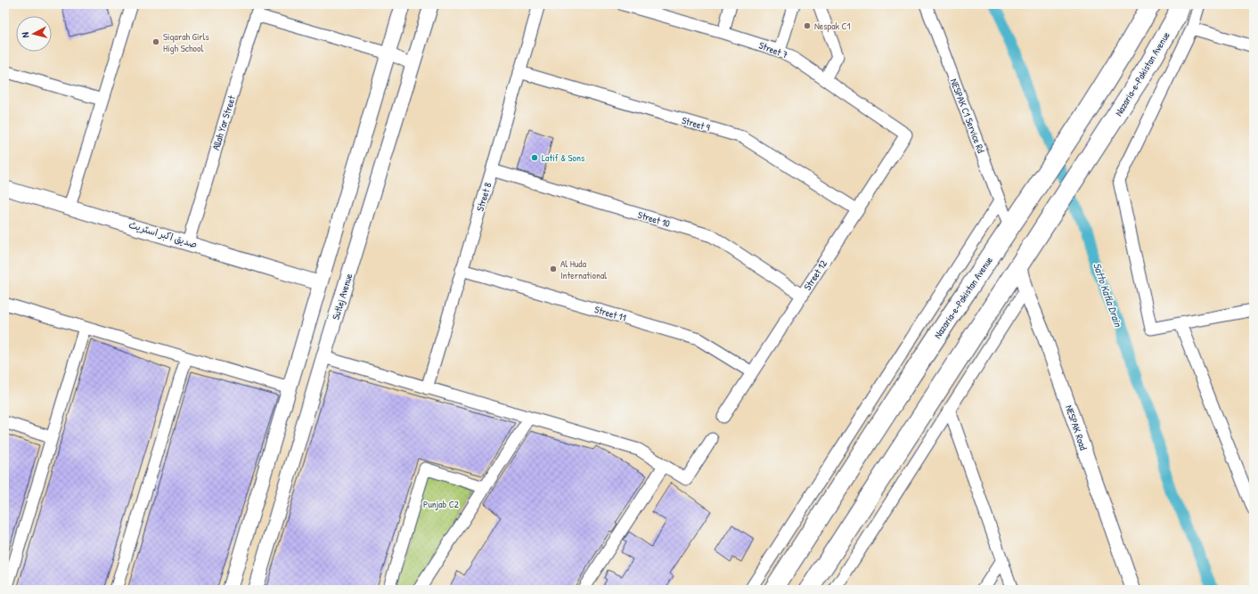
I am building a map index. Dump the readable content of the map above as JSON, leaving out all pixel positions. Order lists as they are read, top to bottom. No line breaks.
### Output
{"streets":{"main road":["Nazaria-e-Pakistan Avenue"],"street":["Street 7","NESPAK C1 Service Rd","Allah Yar Street","Street 9","Street 8","Street 10","صدیق اکبر اسٹریٹ","Street 12","Sutlej Avenue","Street 11","NESPAK Road"]},"crossings":[["Street 7","Street 12"],["Nazaria-e-Pakistan Avenue","NESPAK C1 Service Rd"],["Nazaria-e-Pakistan Avenue","NESPAK Road"],["Allah Yar Street","صدیق اکبر اسٹریٹ"],["Street 9","Street 8"],["Street 9","Street 12"],["Street 8","Street 10"],["Street 8","Street 11"],["Street 10","Street 12"],["Street 12","Street 11"]],"water":["Satto Katla Drain"],"parks":["Punjab C2"],"places":["Nespak C1","Siqarah Girls High School","Latif & Sons","Al Huda International"],"north":"left"}
